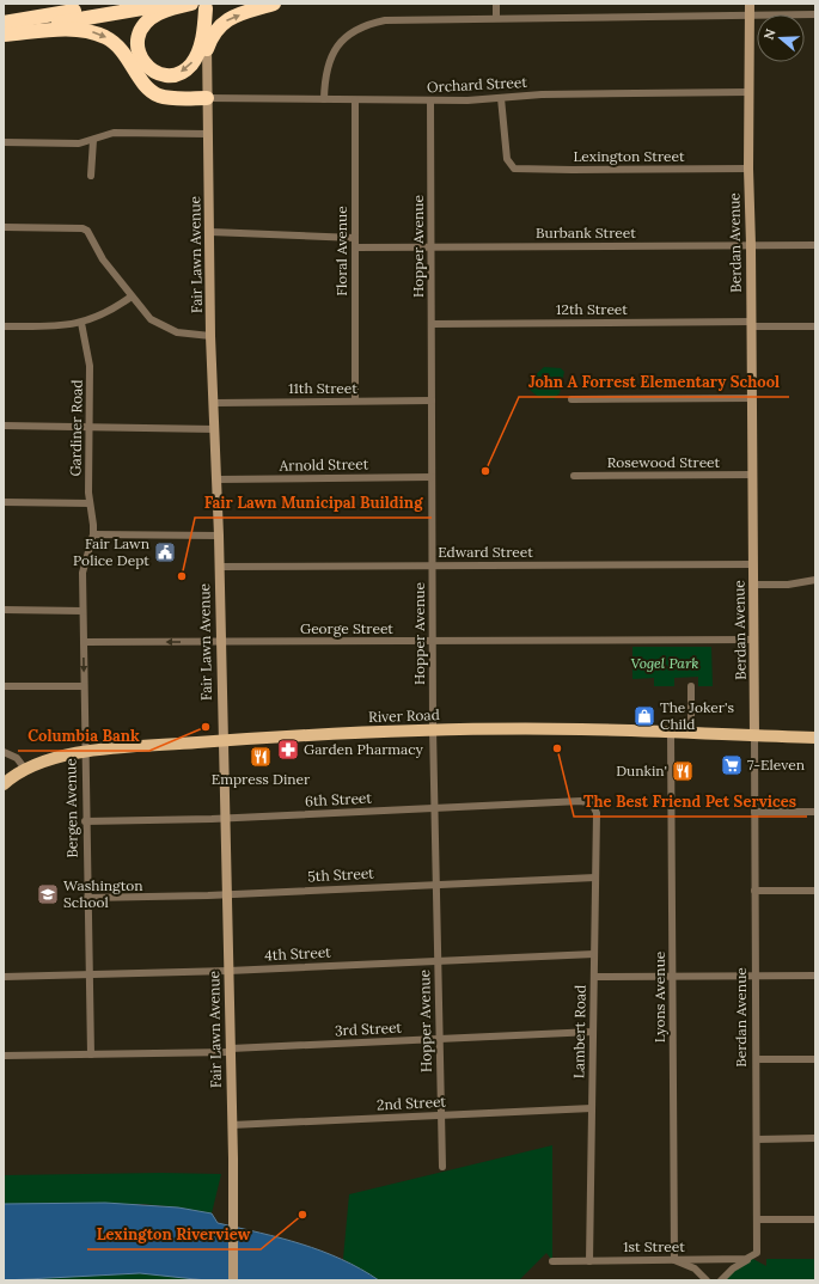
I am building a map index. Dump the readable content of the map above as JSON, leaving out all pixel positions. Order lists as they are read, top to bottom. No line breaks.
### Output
{"streets":{"main road":["Berdan Avenue","Fair Lawn Avenue","River Road"],"street":["Orchard Street","Lexington Street","Burbank Street","Hopper Avenue","Floral Avenue","12th Street","11th Street","Gardiner Road","Rosewood Street","Arnold Street","Edward Street","George Street","6th Street","Bergen Avenue","5th Street","4th Street","Lyons Avenue","3rd Street","Lambert Road","2nd Street","1st Street"]},"crossings":[["Orchard Street","Lexington Street"],["Orchard Street","Berdan Avenue"],["Orchard Street","Hopper Avenue"],["Orchard Street","Floral Avenue"],["Orchard Street","Fair Lawn Avenue"],["Lexington Street","Berdan Avenue"],["Burbank Street","Berdan Avenue"],["Burbank Street","Hopper Avenue"],["Burbank Street","Floral Avenue"],["Berdan Avenue","12th Street"],["Berdan Avenue","Rosewood Street"],["Berdan Avenue","Edward Street"],["Berdan Avenue","George Street"],["Berdan Avenue","River Road"],["Berdan Avenue","1st Street"],["Hopper Avenue","12th Street"],["Hopper Avenue","11th Street"],["Hopper Avenue","Arnold Street"],["Hopper Avenue","Edward Street"],["Hopper Avenue","George Street"],["Hopper Avenue","River Road"],["Hopper Avenue","6th Street"],["Hopper Avenue","5th Street"],["Hopper Avenue","4th Street"],["Hopper Avenue","3rd Street"],["Hopper Avenue","2nd Street"],["Floral Avenue","11th Street"],["Fair Lawn Avenue","11th Street"],["Fair Lawn Avenue","Arnold Street"],["Fair Lawn Avenue","Edward Street"],["Fair Lawn Avenue","George Street"],["Fair Lawn Avenue","River Road"],["Fair Lawn Avenue","6th Street"],["Fair Lawn Avenue","5th Street"],["Fair Lawn Avenue","4th Street"],["Fair Lawn Avenue","3rd Street"],["Fair Lawn Avenue","2nd Street"],["Gardiner Road","Bergen Avenue"],["George Street","Bergen Avenue"],["River Road","Bergen Avenue"],["River Road","Lyons Avenue"],["6th Street","Bergen Avenue"],["6th Street","Lambert Road"],["Bergen Avenue","5th Street"],["Bergen Avenue","4th Street"],["Bergen Avenue","3rd Street"],["5th Street","Lambert Road"],["4th Street","Lambert Road"],["Lyons Avenue","1st Street"],["3rd Street","Lambert Road"],["Lambert Road","2nd Street"],["Lambert Road","1st Street"]],"parks":["Vogel Park"],"places":{"other":["John A Forrest Elementary School","Fair Lawn Municipal Building","Columbia Bank","The Best Friend Pet Services","Lexington Riverview"],"public building":["Fair Lawn Police Dept"],"shop":["The Joker's Child"],"pharmacy":["Garden Pharmacy"],"restaurant":["Empress Diner","Dunkin'"],"supermarket":["7-Eleven"],"school or university":["Washington School"]},"north":"left"}
